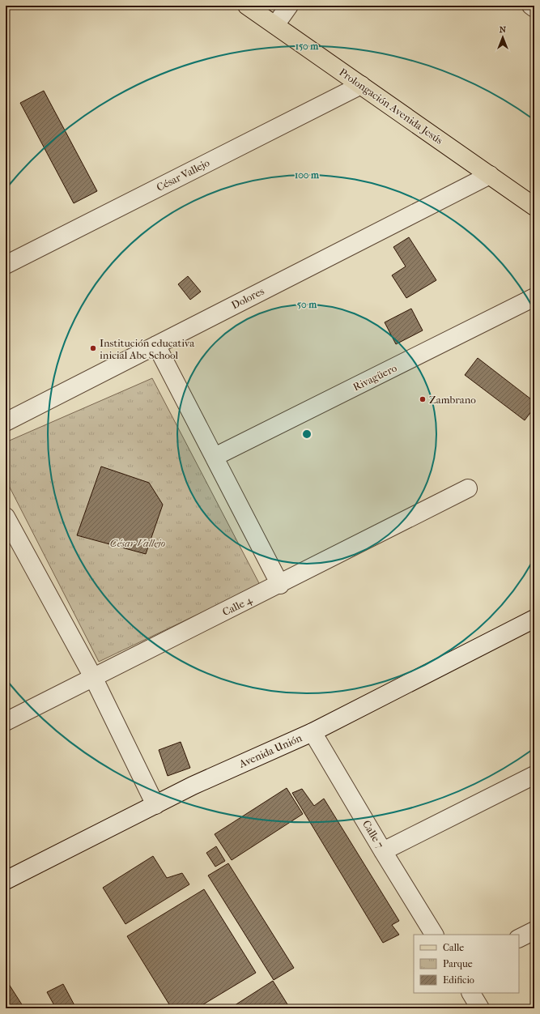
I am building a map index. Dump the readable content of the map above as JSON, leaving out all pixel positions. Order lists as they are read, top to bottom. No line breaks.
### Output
{"streets":{"main road":["Prolongación Avenida Jesús"],"street":["César Vallejo","Dolores","Rivagüero","Calle 4","Avenida Unión","Calle 7"]},"crossings":[["Prolongación Avenida Jesús","César Vallejo"],["Prolongación Avenida Jesús","Dolores"],["Avenida Unión","Calle 7"]],"parks":["César Vallejo"],"places":["Institución educativa inicial Abc School","Zambrano"],"legend":["Calle","Parque","Edificio"],"north":"top","rings":["150 m","100 m","50 m"]}
